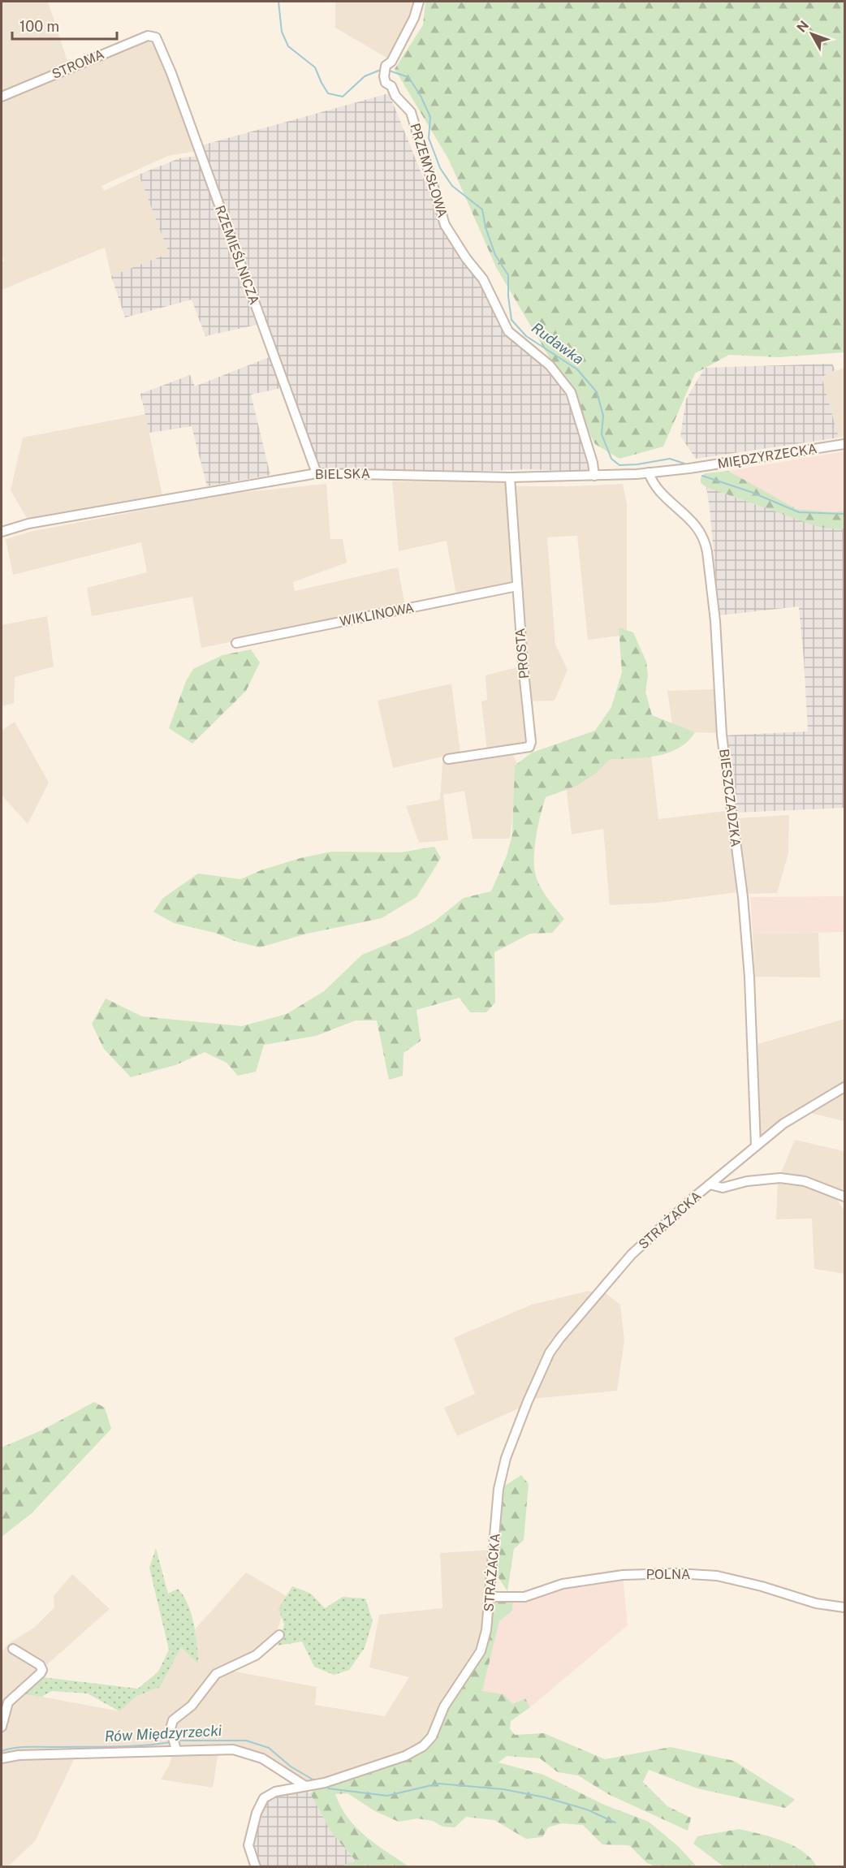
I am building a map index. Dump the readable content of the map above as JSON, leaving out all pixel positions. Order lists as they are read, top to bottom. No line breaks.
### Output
{"streets":{"street":["STROMA","PRZEMYSŁOWA","RZEMIEŚLNICZA","MIĘDZYRZECKA","BIELSKA","WIKLINOWA","PROSTA","BIESZCZADZKA","STRAŻACKA","POLNA"]},"crossings":[["STROMA","RZEMIEŚLNICZA"],["PRZEMYSŁOWA","BIELSKA"],["RZEMIEŚLNICZA","BIELSKA"],["MIĘDZYRZECKA","BIELSKA"],["BIELSKA","PROSTA"],["BIELSKA","BIESZCZADZKA"],["WIKLINOWA","PROSTA"],["BIESZCZADZKA","STRAŻACKA"],["STRAŻACKA","POLNA"]],"water":["Rudawka","Rów Międzyrzecki"],"scale_bar":"100 m","north":"top left"}
